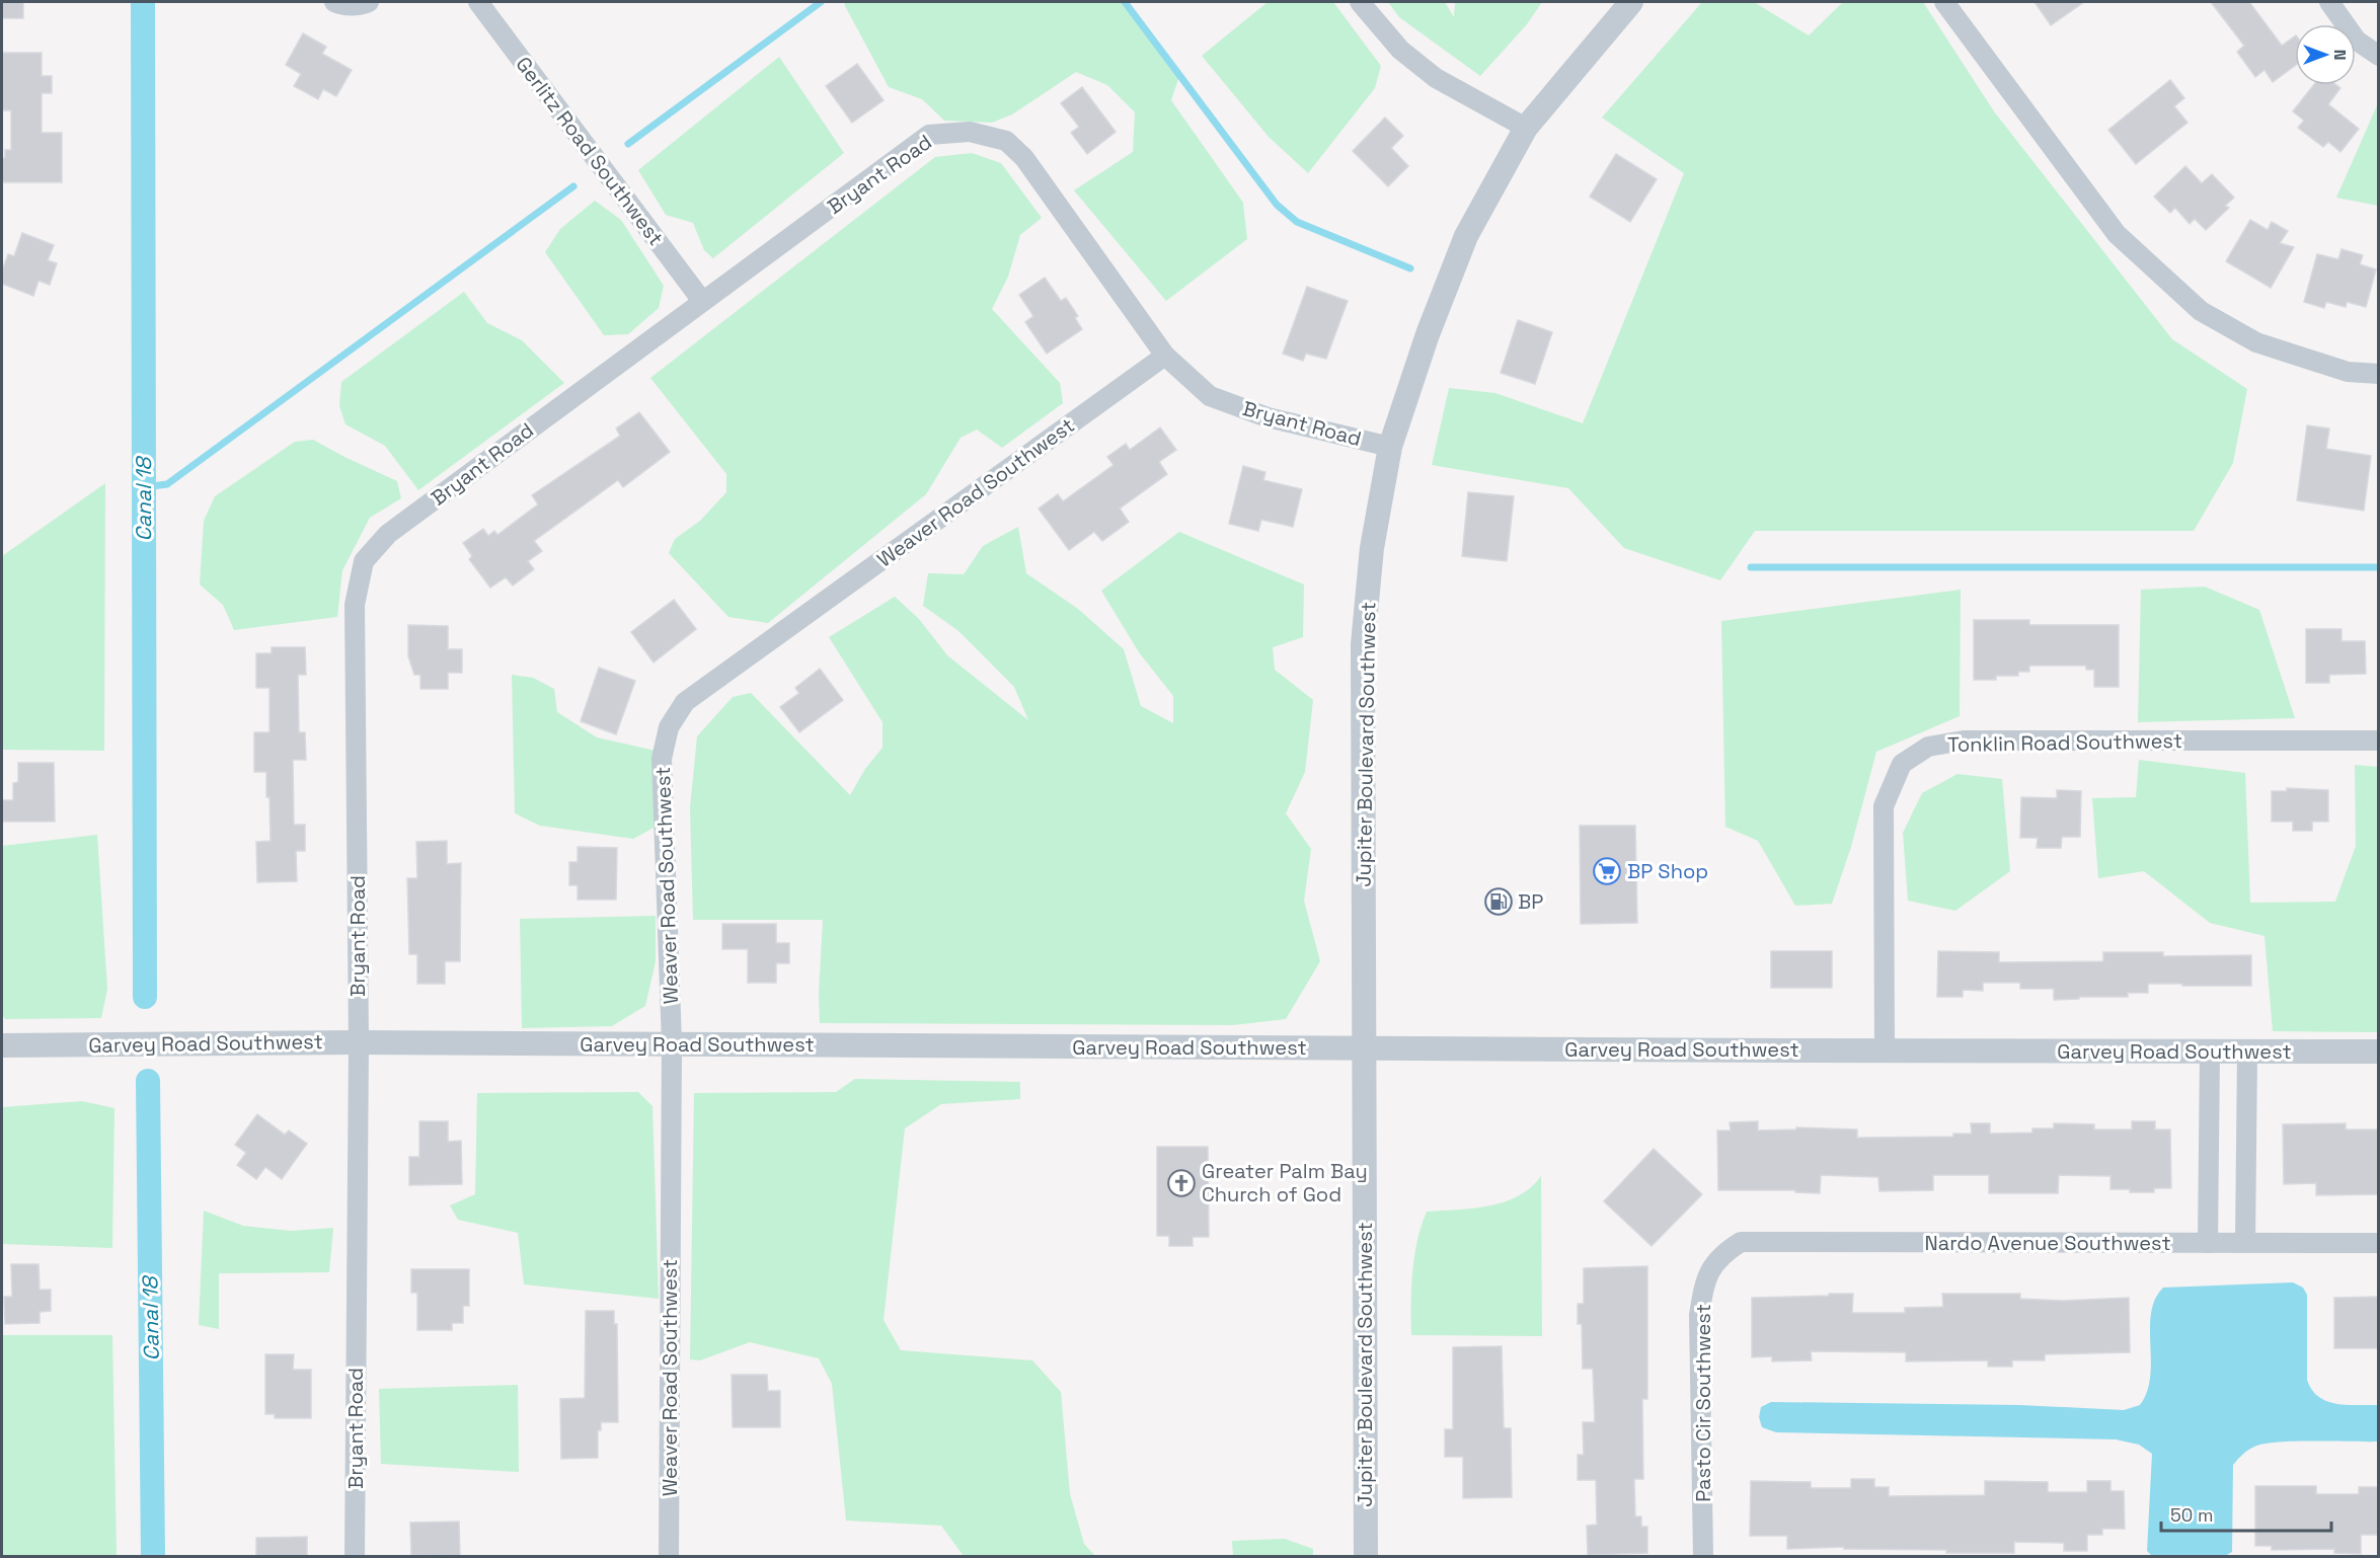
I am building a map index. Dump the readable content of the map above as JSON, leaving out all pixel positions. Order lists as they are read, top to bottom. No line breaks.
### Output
{"streets":{"street":["Gerlitz Road Southwest","Bryant Road","Weaver Road Southwest","Tonklin Road Southwest","Jupiter Boulevard Southwest","Garvey Road Southwest","Nardo Avenue Southwest","Pasto Cir Southwest"]},"crossings":[["Gerlitz Road Southwest","Bryant Road"],["Bryant Road","Weaver Road Southwest"],["Bryant Road","Jupiter Boulevard Southwest"],["Bryant Road","Garvey Road Southwest"],["Weaver Road Southwest","Garvey Road Southwest"],["Tonklin Road Southwest","Garvey Road Southwest"],["Jupiter Boulevard Southwest","Garvey Road Southwest"],["Nardo Avenue Southwest","Pasto Cir Southwest"]],"water":["Canal 18"],"places":{"supermarket":["BP Shop"],"fuel station":["BP"],"church":["Greater Palm Bay Church of God"]},"scale_bar":"50 m","north":"right"}
